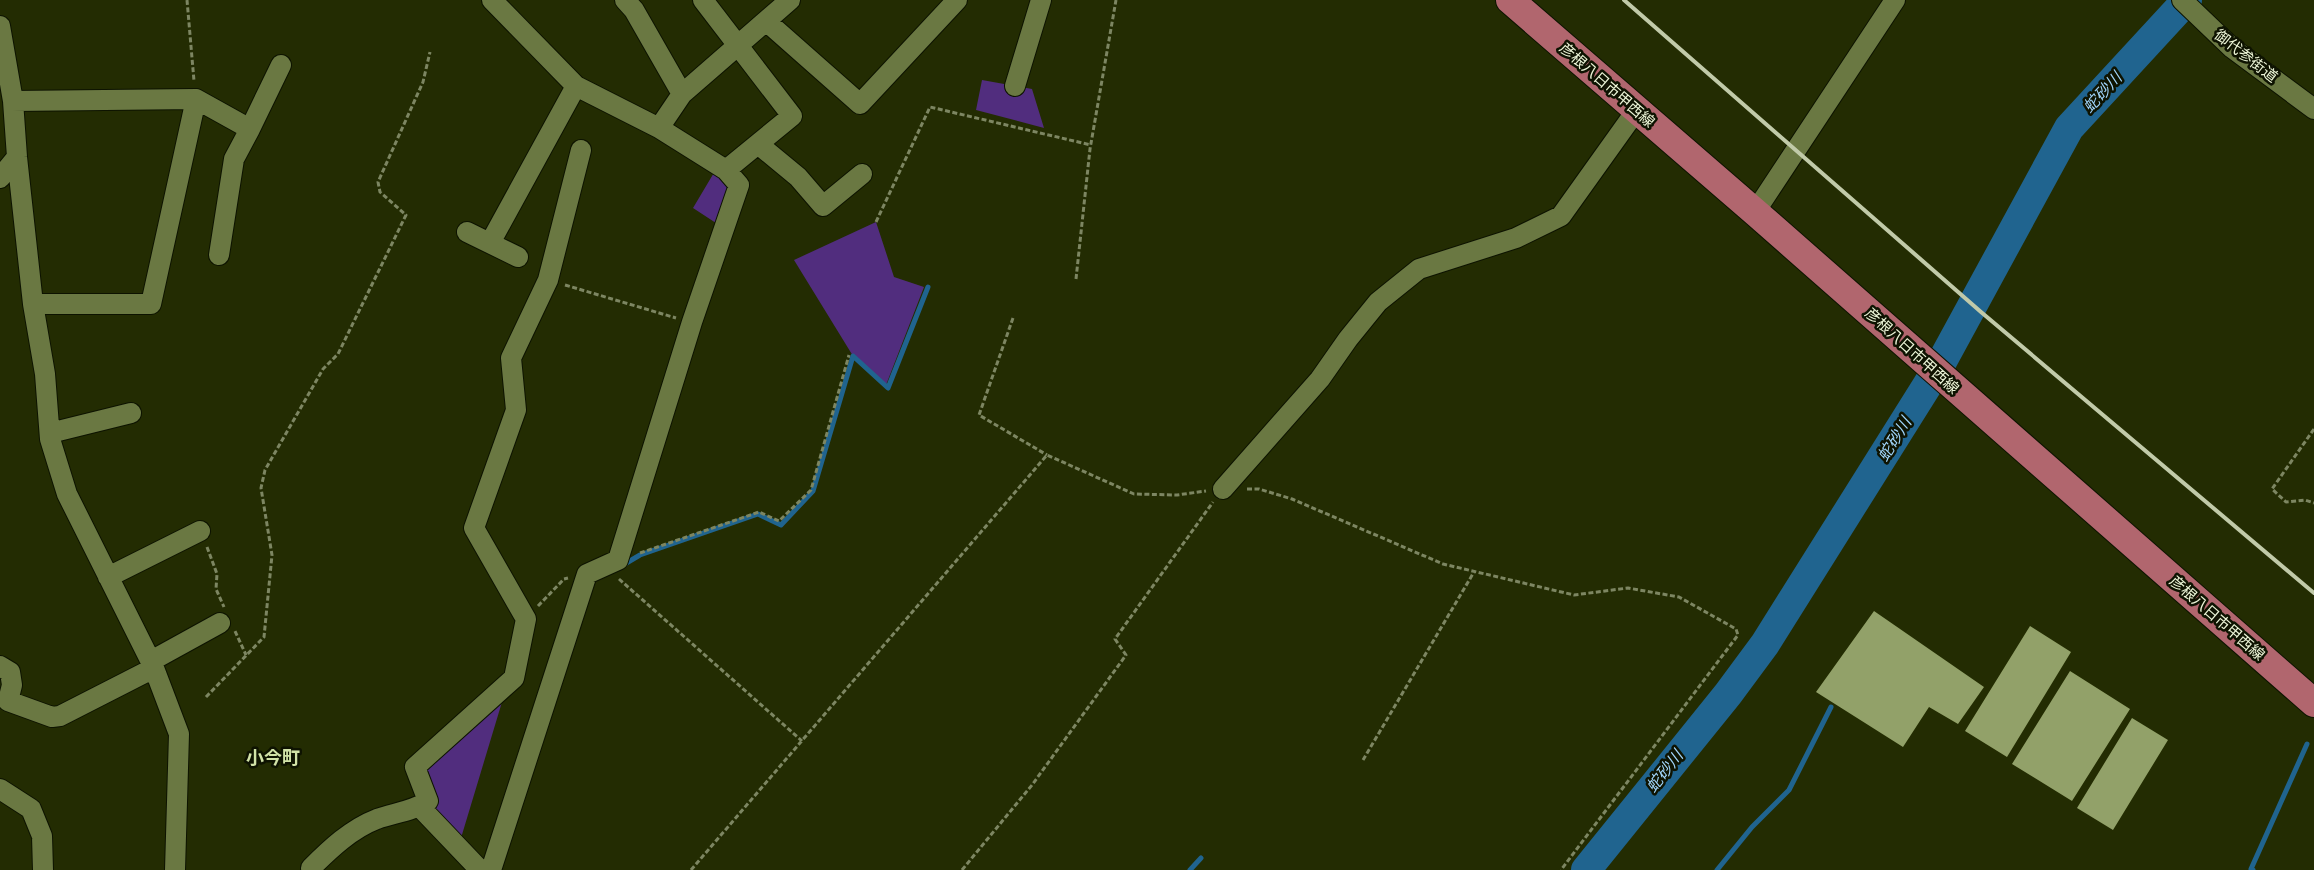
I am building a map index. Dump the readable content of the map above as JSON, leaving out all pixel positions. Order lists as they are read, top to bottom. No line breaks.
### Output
{"streets":{"main road":["彦根八日市甲西線"],"street":["御代参街道"]},"districts":["小今町"],"water":["蛇砂川"]}
